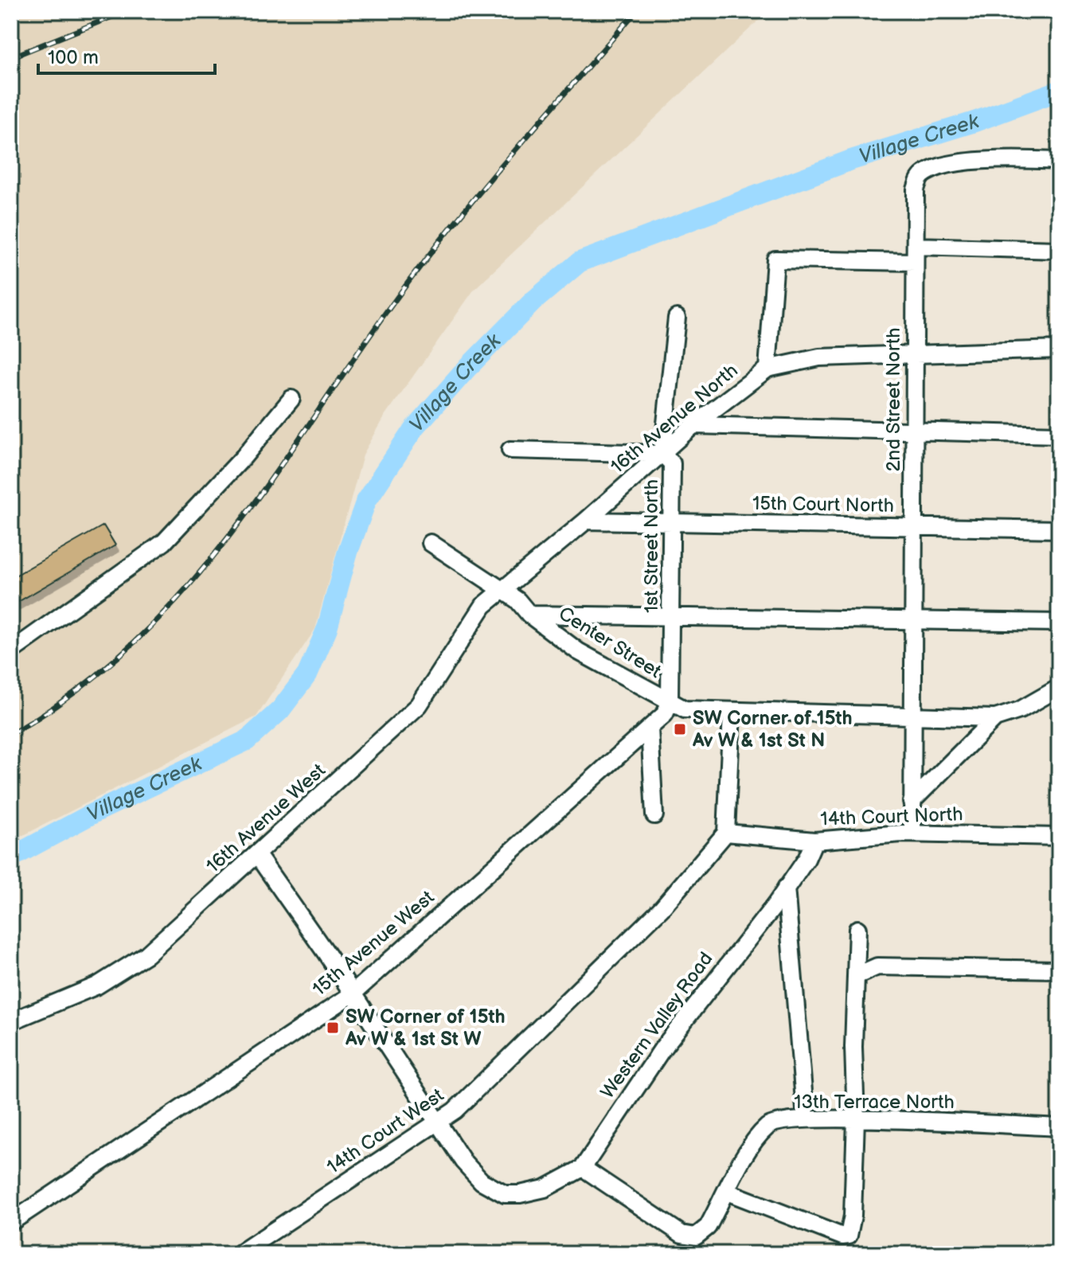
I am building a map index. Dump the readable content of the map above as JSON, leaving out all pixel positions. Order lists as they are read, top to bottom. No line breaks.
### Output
{"streets":{"street":["2nd Street North","16th Avenue North","15th Court North","1st Street North","Center Street","14th Court North","16th Avenue West","15th Avenue West","Western Valley Road","13th Terrace North","14th Court West"]},"crossings":[["2nd Street North","16th Avenue North"],["2nd Street North","15th Court North"],["2nd Street North","Center Street"],["2nd Street North","14th Court North"],["16th Avenue North","15th Court North"],["16th Avenue North","1st Street North"],["16th Avenue North","Center Street"],["16th Avenue North","16th Avenue West"],["15th Court North","1st Street North"],["1st Street North","Center Street"],["1st Street North","15th Avenue West"],["Center Street","16th Avenue West"],["Center Street","15th Avenue West"],["14th Court North","Western Valley Road"],["14th Court North","14th Court West"],["Western Valley Road","14th Court West"]],"water":["Village Creek"],"places":{"transit":["SW Corner of 15th Av W & 1st St N","SW Corner of 15th Av W & 1st St W"]},"scale_bar":"100 m"}
